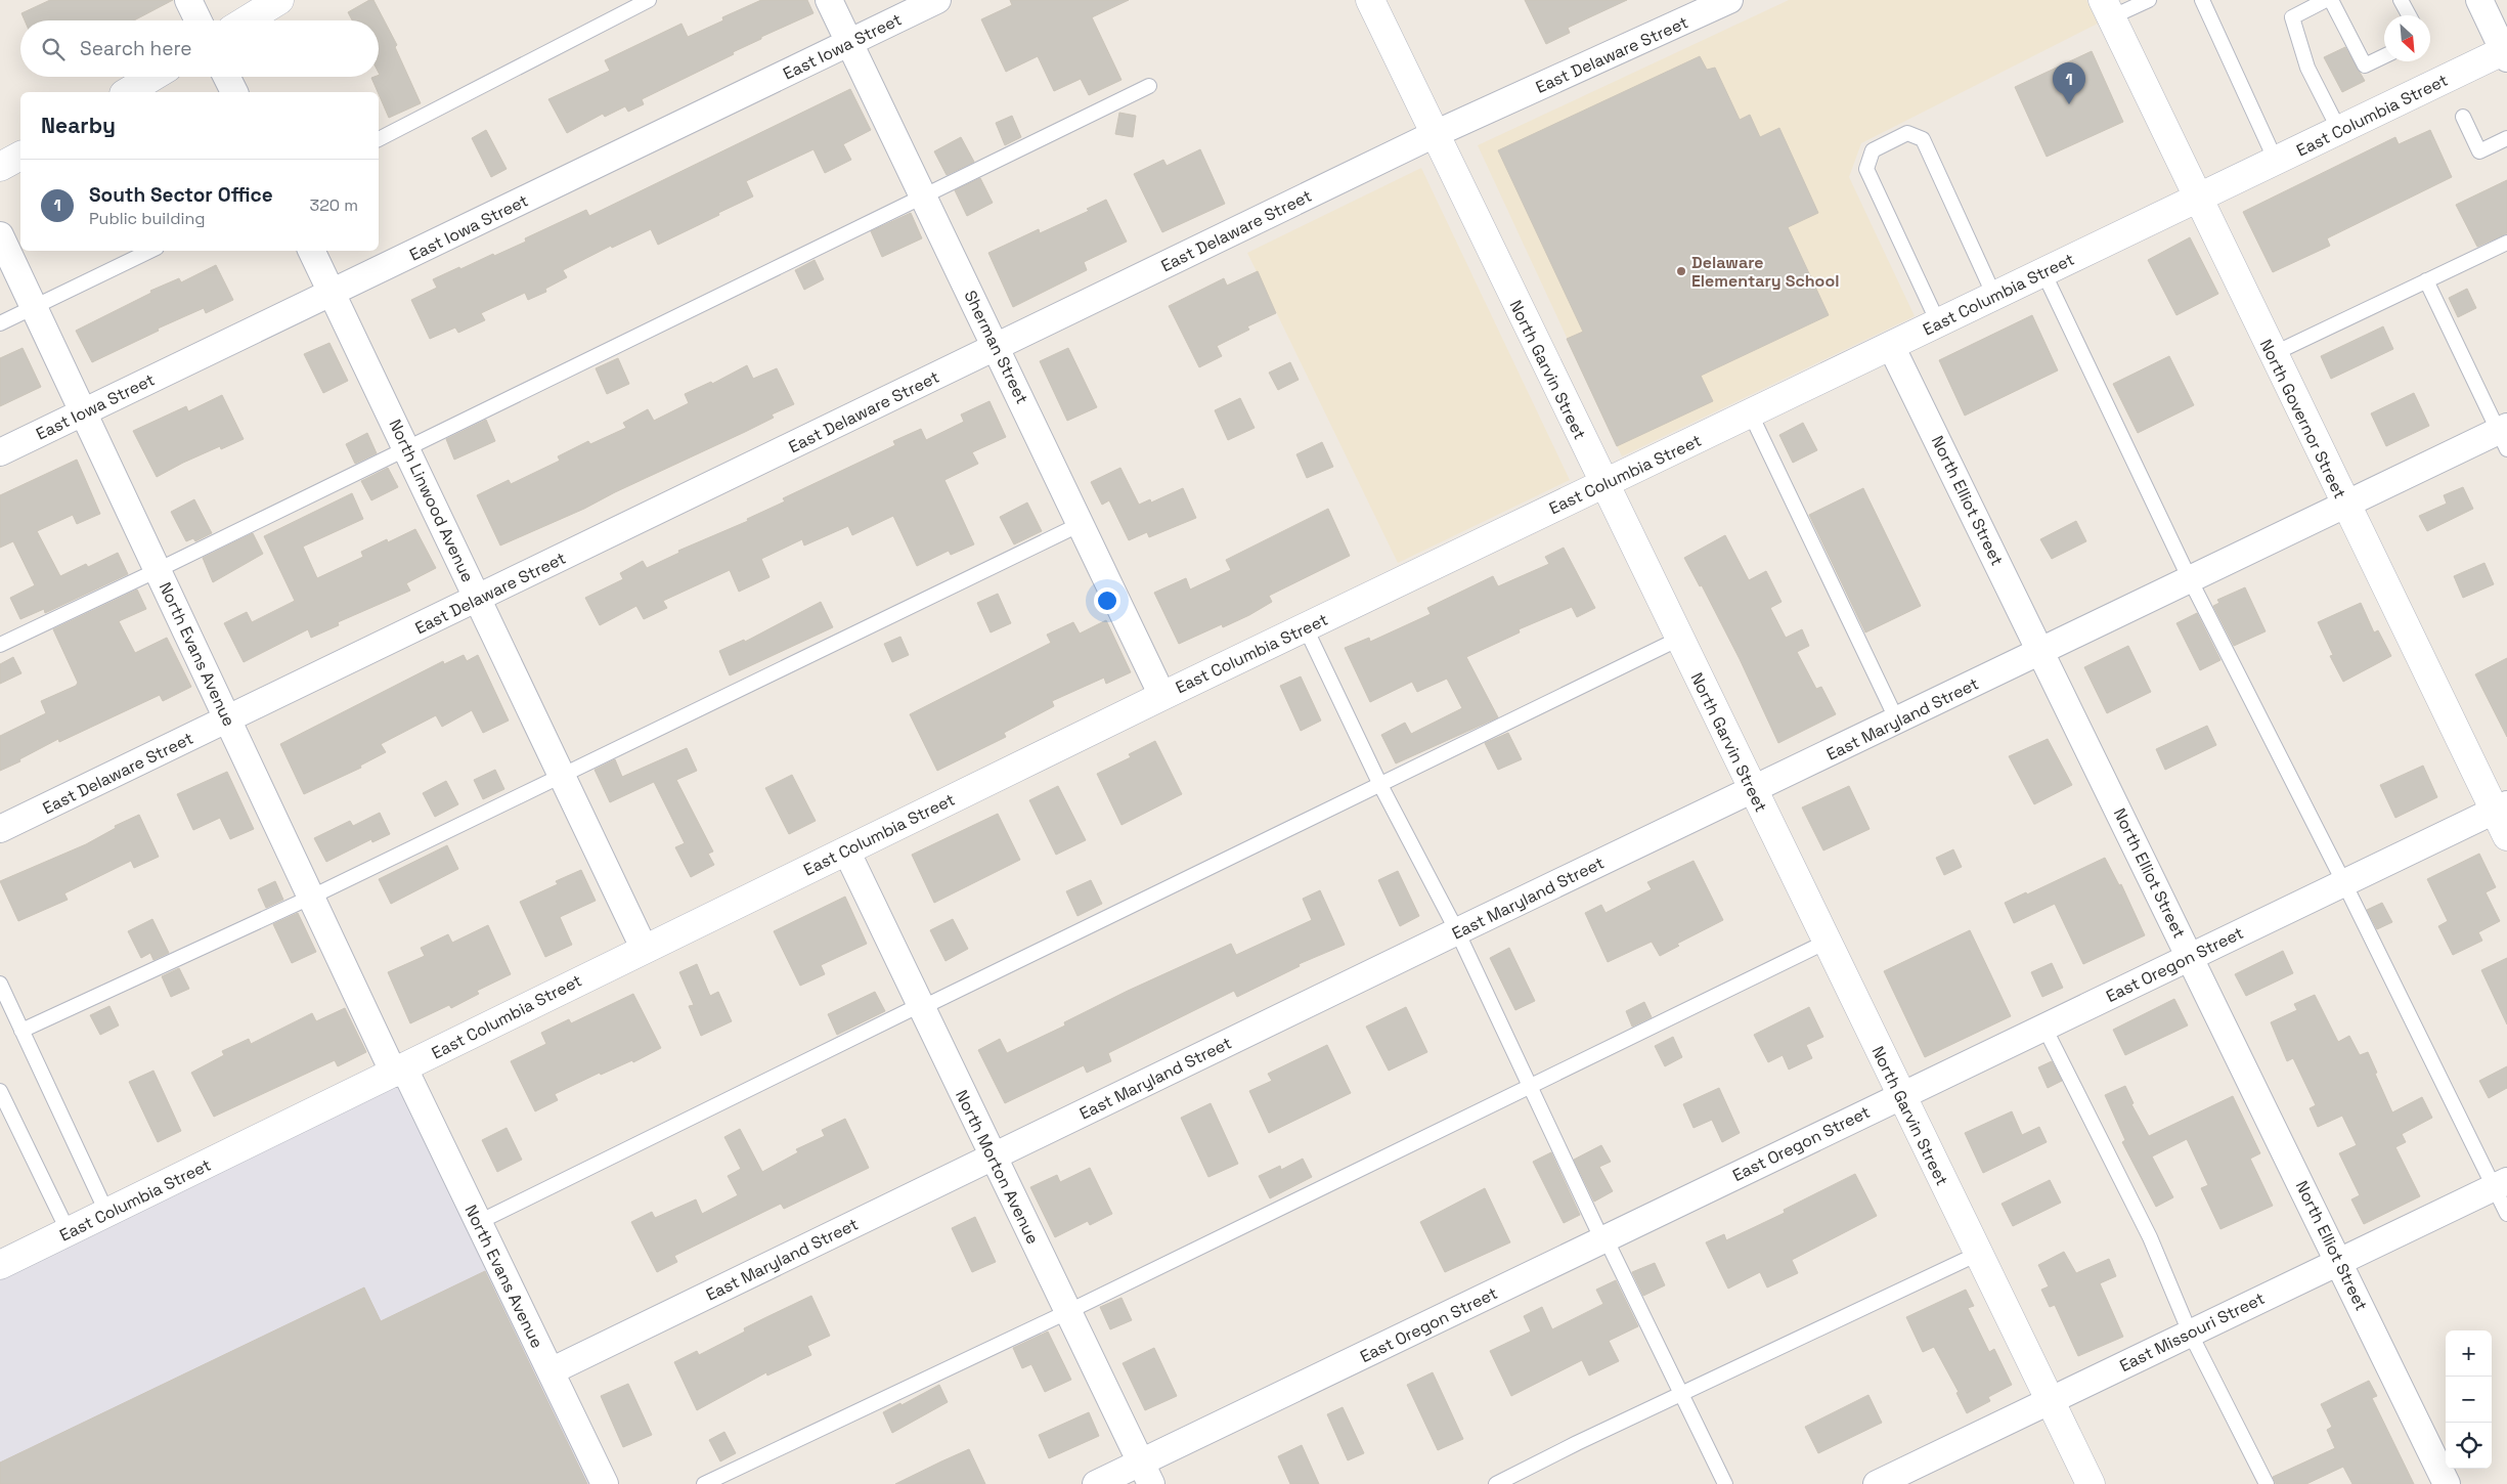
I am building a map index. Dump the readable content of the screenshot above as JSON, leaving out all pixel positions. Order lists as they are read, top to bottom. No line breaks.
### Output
{"streets":{"main road":["East Columbia Street","North Garvin Street","North Governor Street"],"street":["East Iowa Street","East Delaware Street","Sherman Street","North Linwood Avenue","North Elliot Street","North Evans Avenue","East Maryland Street","East Oregon Street","North Morton Avenue","East Missouri Street"]},"crossings":[["East Iowa Street","Sherman Street"],["East Iowa Street","North Linwood Avenue"],["East Iowa Street","North Evans Avenue"],["East Delaware Street","Sherman Street"],["East Delaware Street","North Garvin Street"],["East Delaware Street","North Linwood Avenue"],["East Delaware Street","North Evans Avenue"],["East Columbia Street","Sherman Street"],["East Columbia Street","North Garvin Street"],["East Columbia Street","North Governor Street"],["East Columbia Street","North Linwood Avenue"],["East Columbia Street","North Elliot Street"],["East Columbia Street","North Evans Avenue"],["East Columbia Street","North Morton Avenue"],["North Garvin Street","East Maryland Street"],["North Garvin Street","East Oregon Street"],["North Garvin Street","East Missouri Street"],["North Governor Street","East Maryland Street"],["North Governor Street","East Oregon Street"],["North Elliot Street","East Maryland Street"],["North Elliot Street","East Oregon Street"],["North Elliot Street","East Missouri Street"],["North Evans Avenue","East Maryland Street"],["East Maryland Street","North Morton Avenue"],["East Oregon Street","North Morton Avenue"]],"places":["Delaware Elementary School"],"north":"bottom right","page":{"search":"Search here","pins":"1","heading":"Nearby","list":[{"mark":"1","name":"South Sector Office","note":"Public building","value":"320 m"}],"map_buttons":["+","−"]}}
